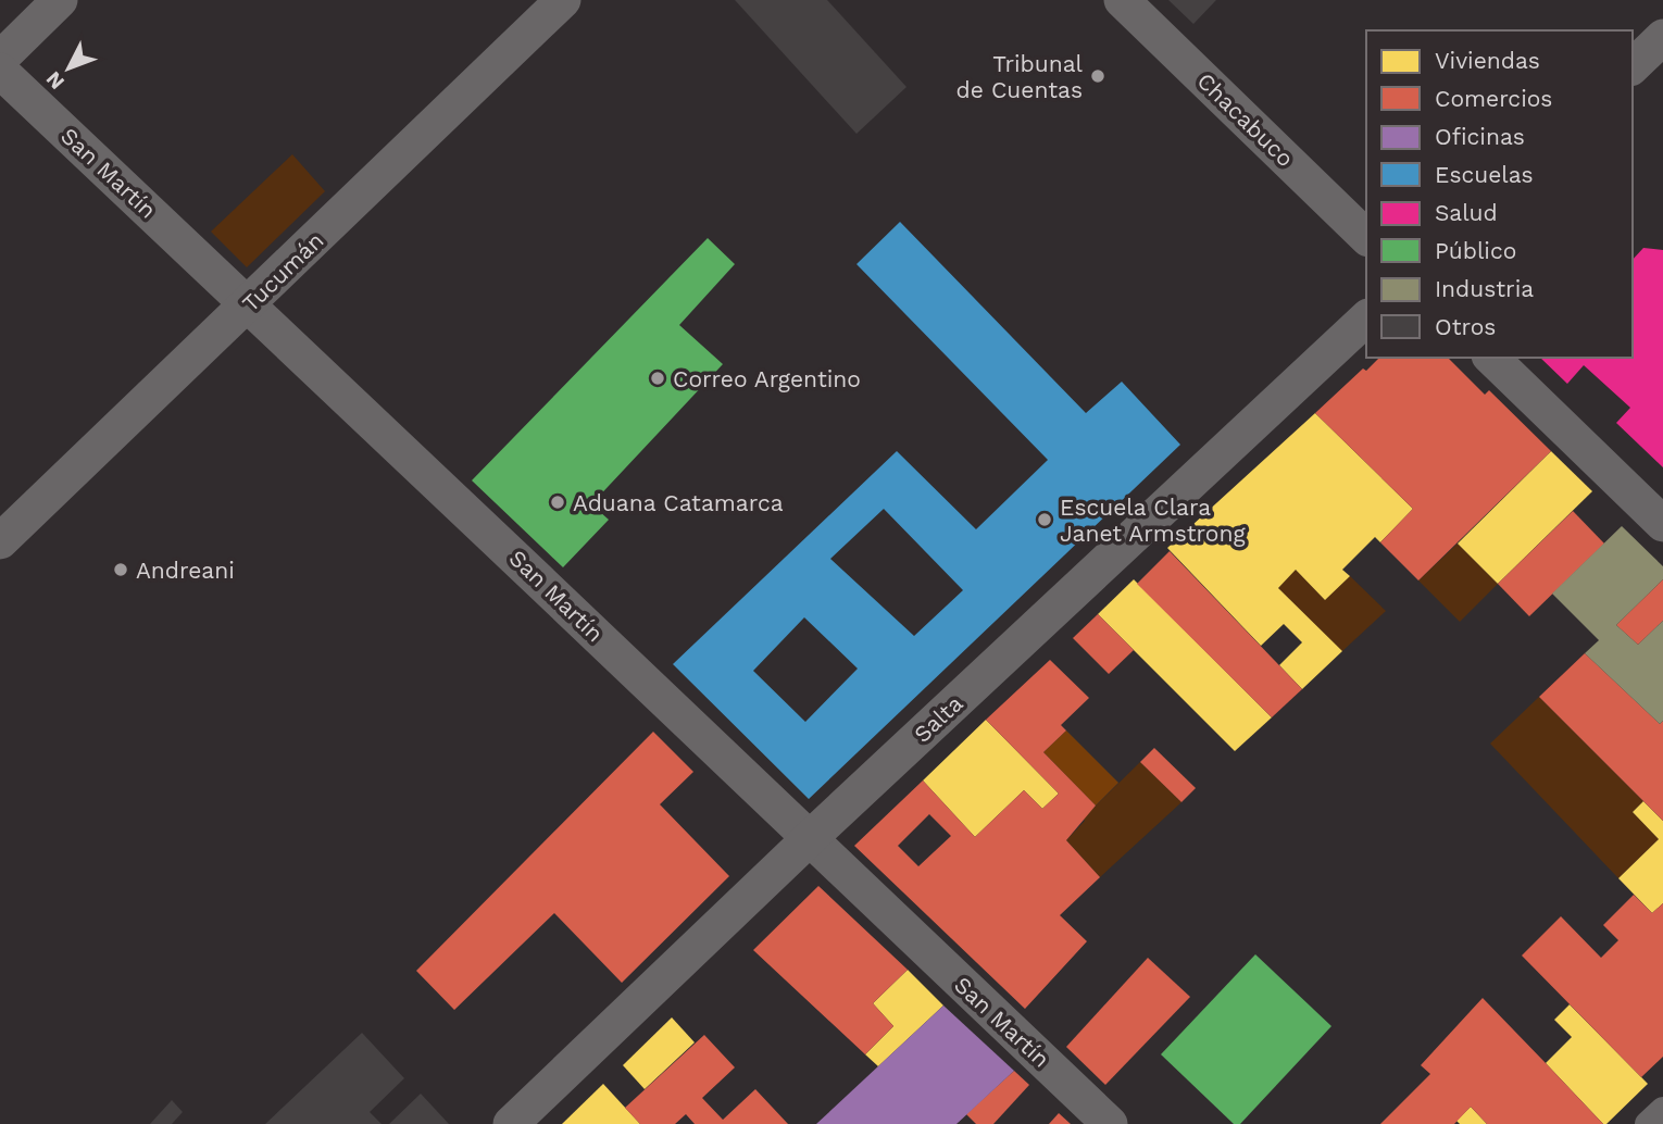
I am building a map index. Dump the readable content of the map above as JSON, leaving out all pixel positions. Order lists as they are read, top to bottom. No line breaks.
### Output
{"streets":{"street":["Chacabuco","San Martín","Tucumán","Salta"]},"crossings":[["San Martín","Tucumán"],["San Martín","Salta"]],"places":["Tribunal de Cuentas","Correo Argentino","Aduana Catamarca","Escuela Clara Janet Armstrong","Andreani"],"legend":["Viviendas","Comercios","Oficinas","Escuelas","Salud","Público","Industria","Otros"],"north":"bottom left"}
